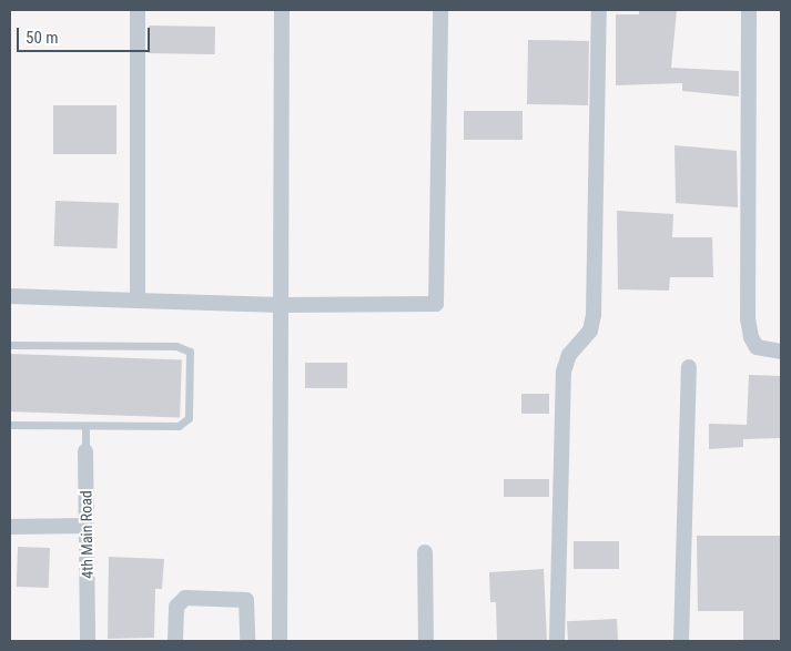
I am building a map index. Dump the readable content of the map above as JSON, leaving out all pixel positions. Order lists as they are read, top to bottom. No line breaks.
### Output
{"streets":{"street":["4th Main Road"]},"scale_bar":"50 m"}
